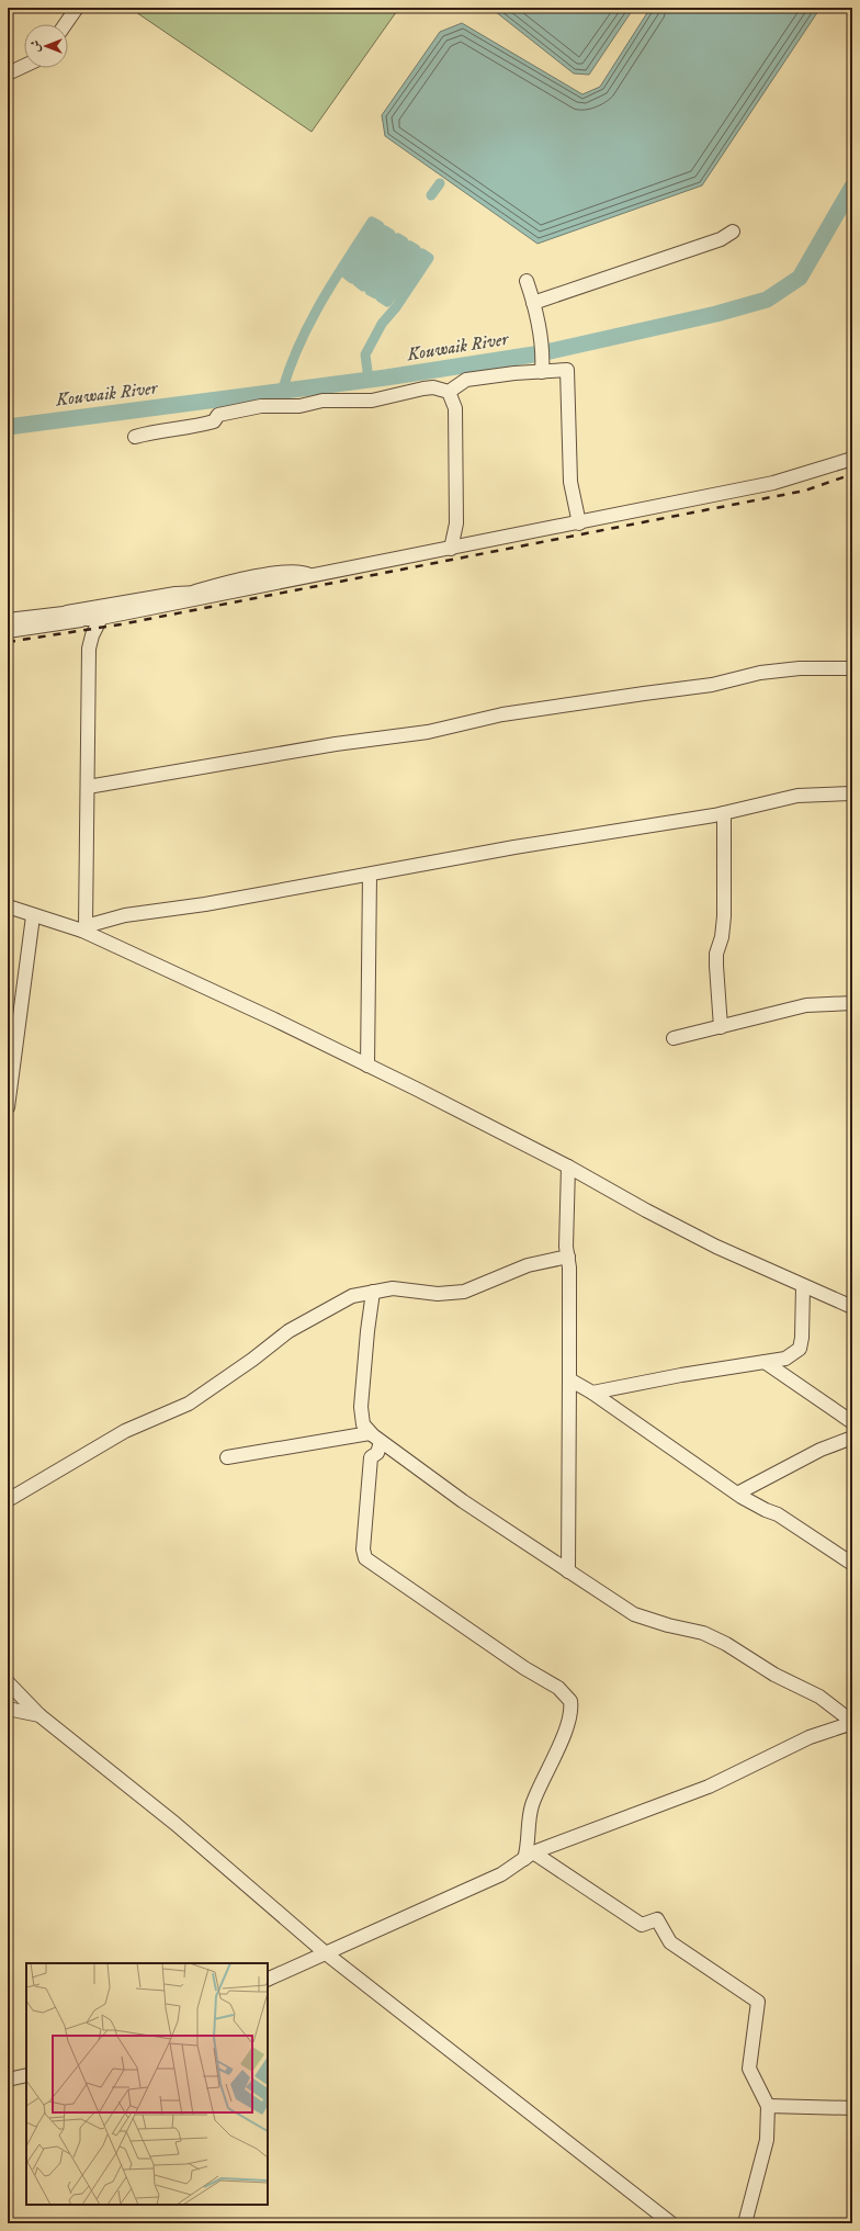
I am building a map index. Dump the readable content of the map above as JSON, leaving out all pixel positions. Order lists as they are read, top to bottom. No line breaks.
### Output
{"water":["Kouwaik River"],"north":"left"}
